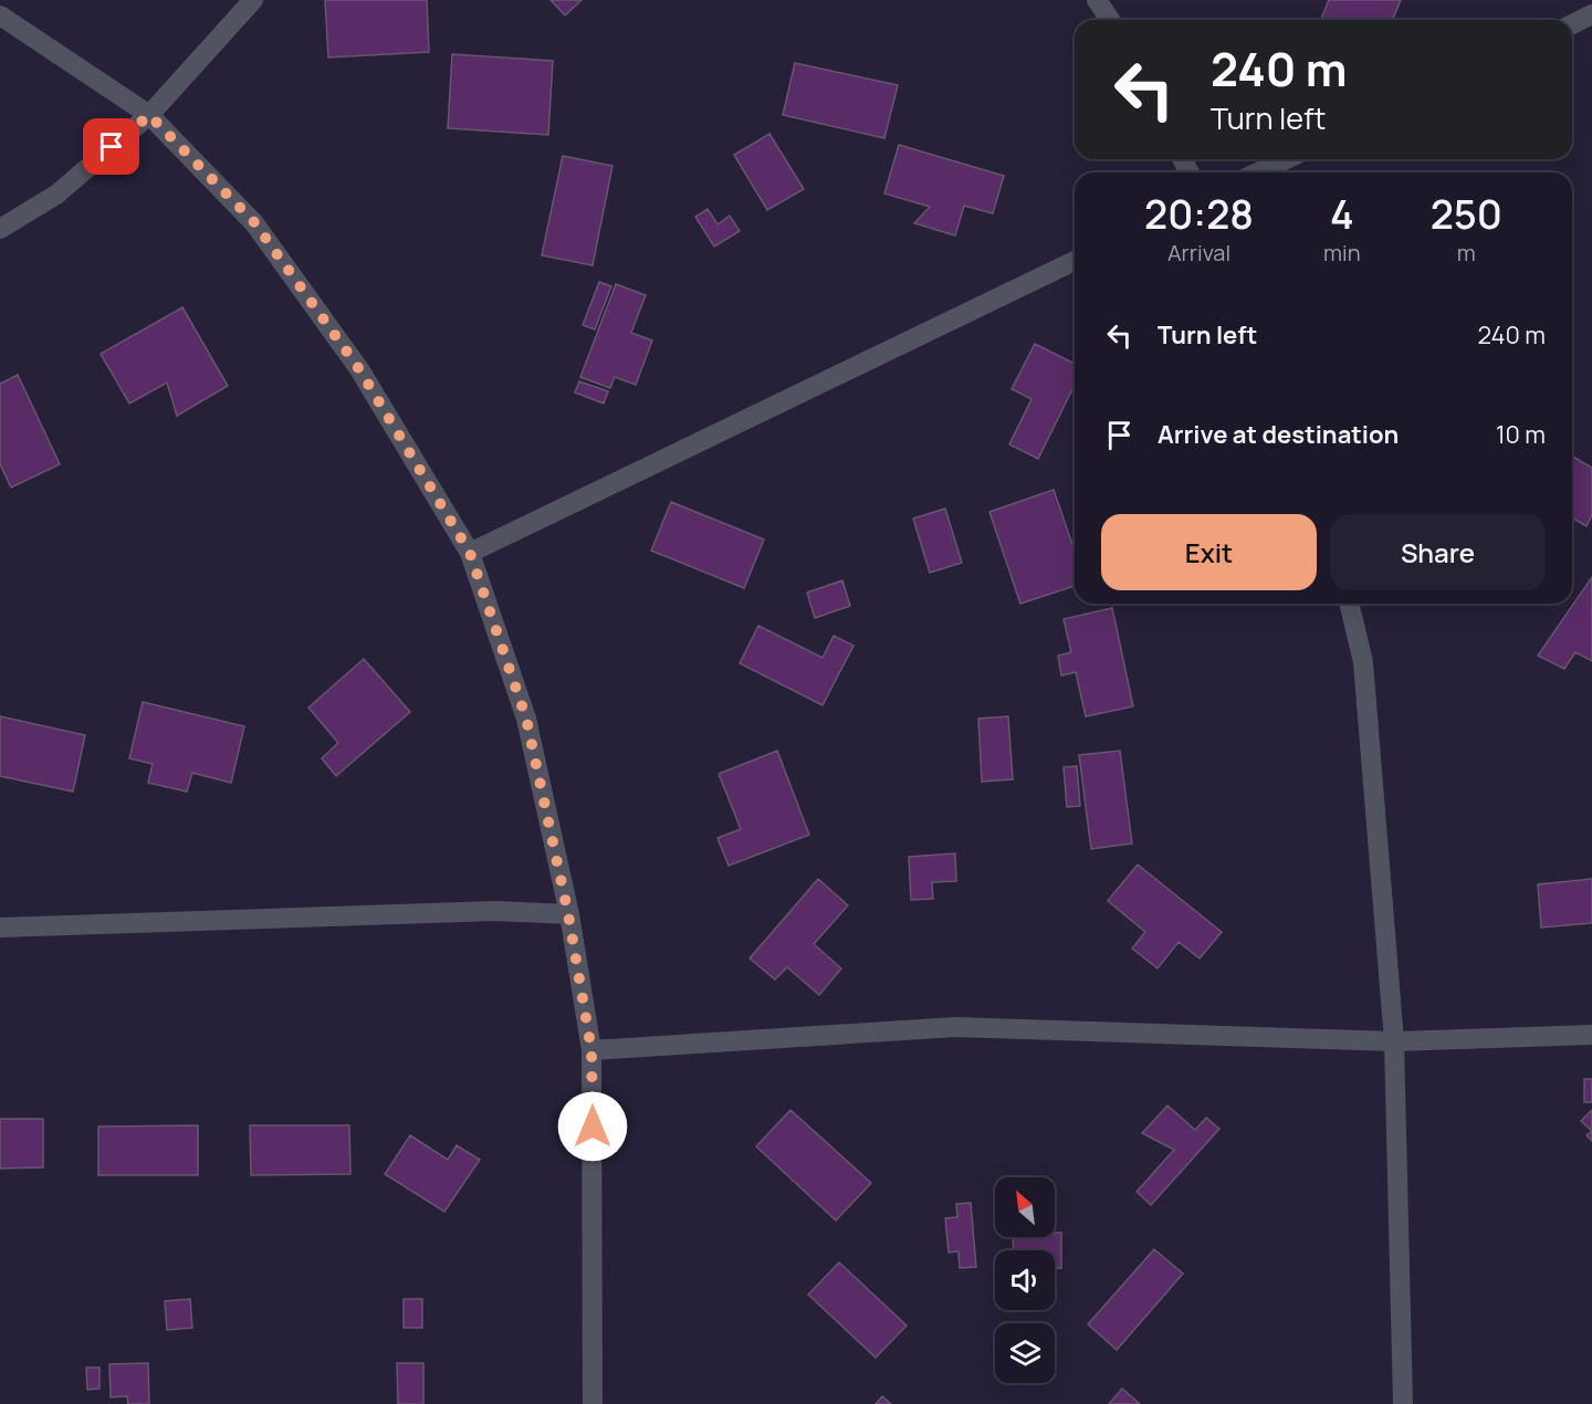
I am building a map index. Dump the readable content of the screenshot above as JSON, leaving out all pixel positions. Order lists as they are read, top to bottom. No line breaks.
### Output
{"north":"top left","page":{"turn":["240 m","Turn left"],"eta":["20:28","Arrival","4","min","250","m"],"list":[{"name":"Turn left","value":"240 m"},{"name":"Arrive at destination","value":"10 m"}],"buttons":["Exit","Share"]}}
